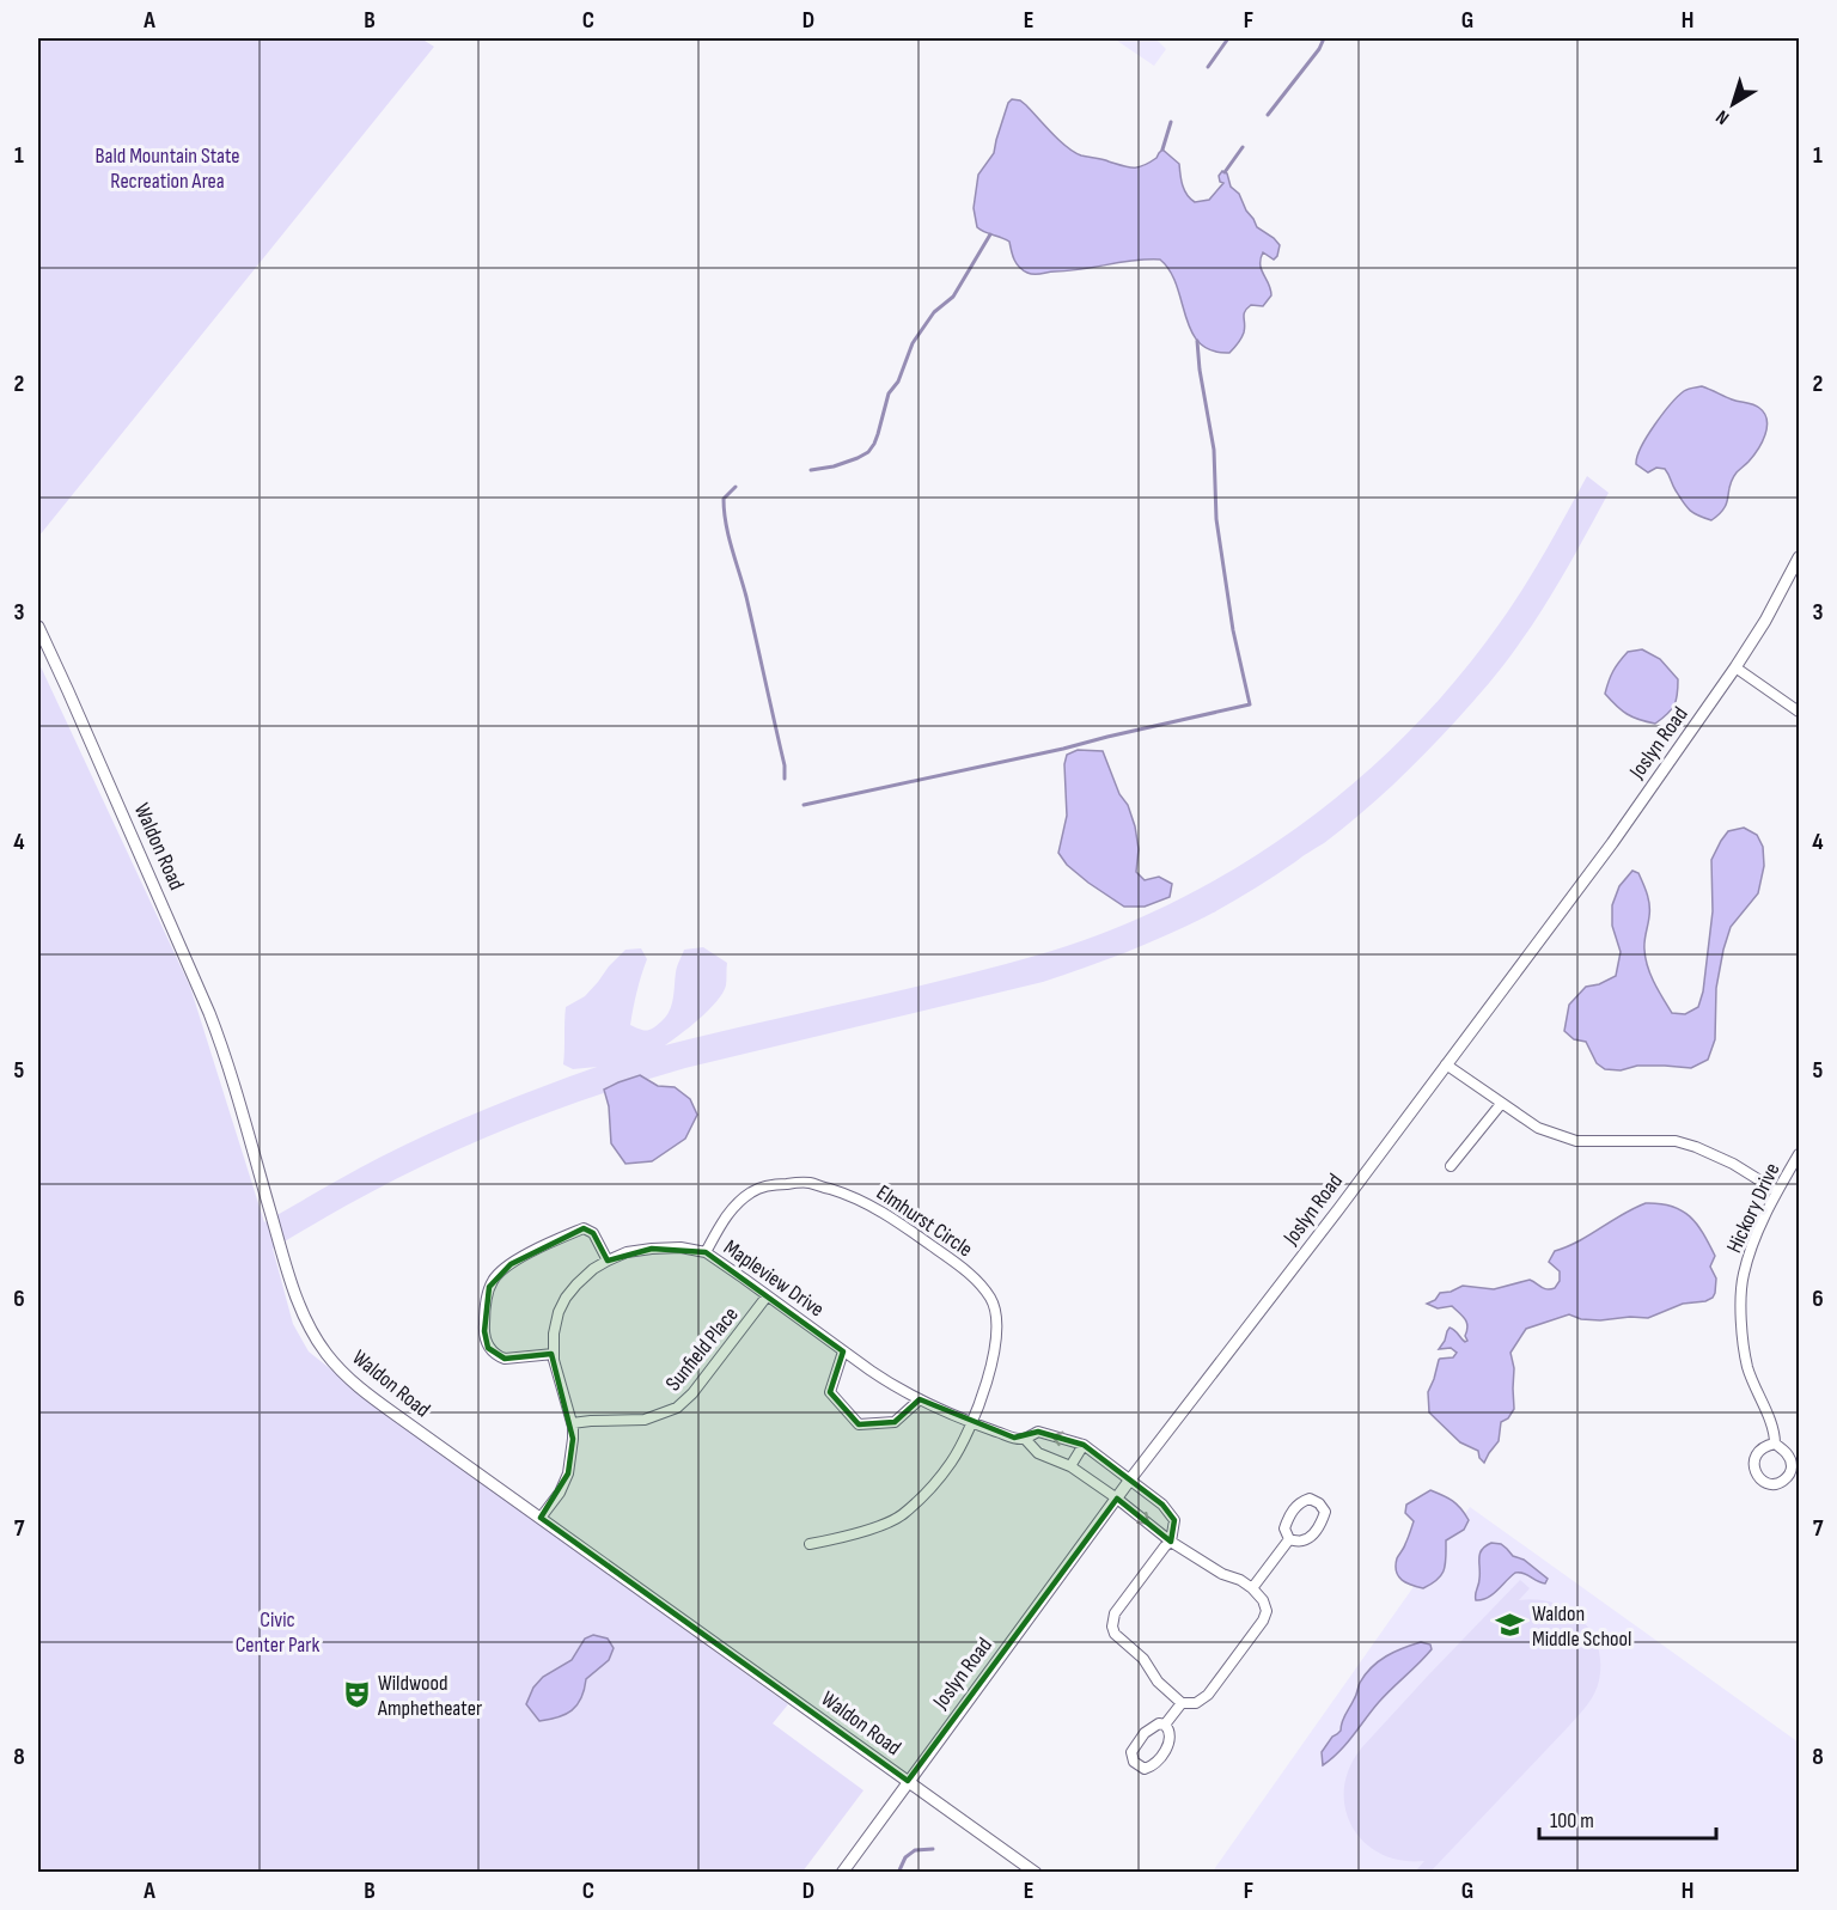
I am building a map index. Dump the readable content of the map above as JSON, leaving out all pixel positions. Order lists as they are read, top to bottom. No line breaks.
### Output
{"streets":{"street":["Joslyn Road","Waldon Road","Hickory Drive","Elmhurst Circle","Mapleview Drive","Sunfield Place"]},"crossings":[["Joslyn Road","Waldon Road"],["Joslyn Road","Mapleview Drive"],["Waldon Road","Mapleview Drive"],["Elmhurst Circle","Mapleview Drive"],["Elmhurst Circle","Sunfield Place"],["Mapleview Drive","Sunfield Place"]],"parks":["Bald Mountain State Recreation Area","Civic Center Park"],"places":{"school or university":["Waldon Middle School"],"theatre":["Wildwood Amphetheater"]},"scale_bar":"100 m","north":"bottom left","grid":{"columns":["A","B","C","D","E","F","G","H"],"rows":["1","2","3","4","5","6","7","8"]}}
